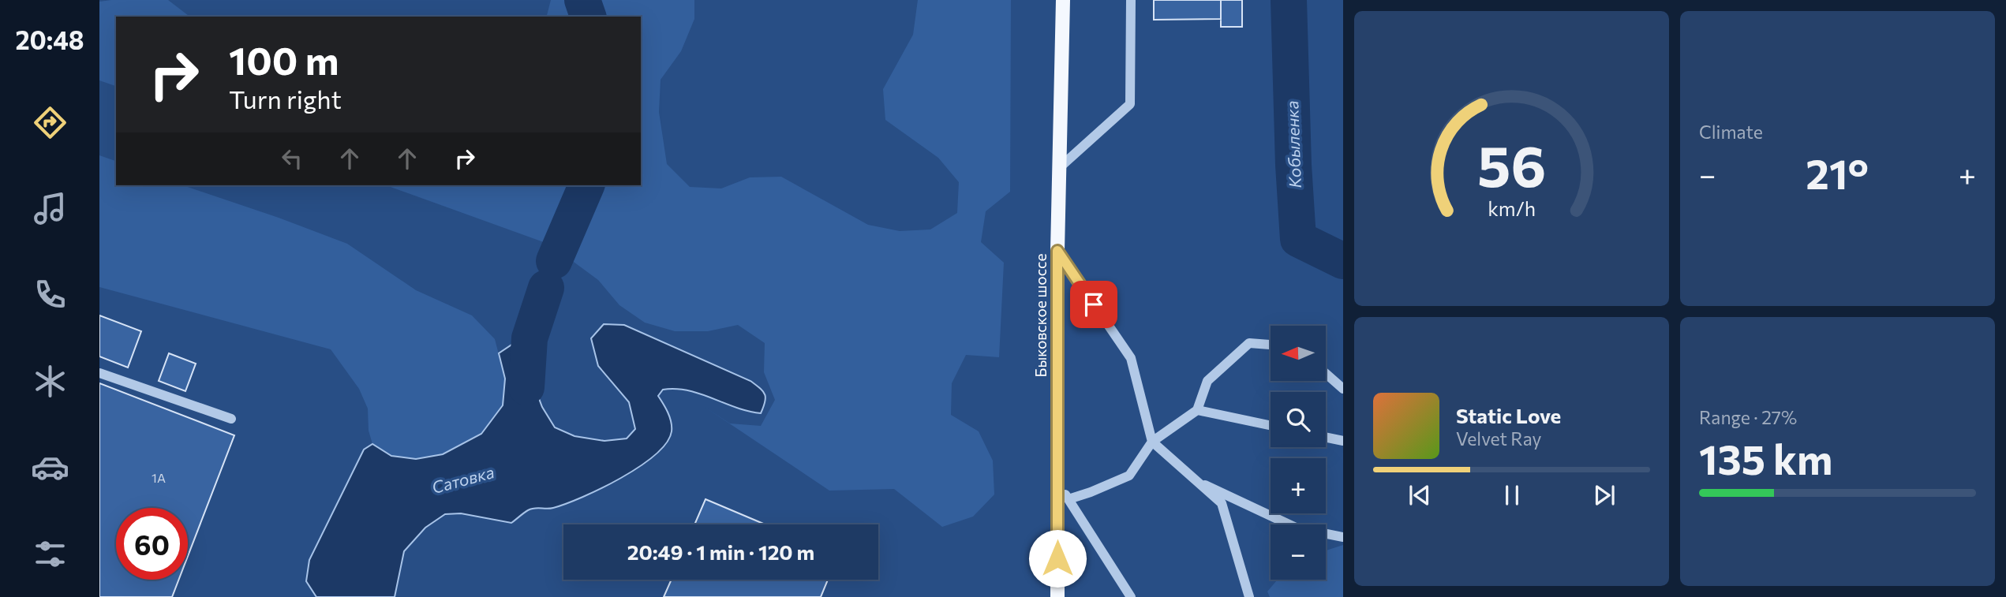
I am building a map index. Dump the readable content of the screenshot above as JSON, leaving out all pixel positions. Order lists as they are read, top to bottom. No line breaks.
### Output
{"streets":{"main road":["Быковское шоссе"]},"water":["Кобыленка","Сатовка"],"house_numbers":["1А"],"north":"left","page":{"tabs":"20:48","tile":["Climate",["Range · 27%","135 km"]],"turn":["100 m","Turn right"],"heat":["−","21°","+"],"map_buttons":["+","−"],"song":["Static Love","Velvet Ray"],"limit":"60","trip":"20:49 · 1 min · 120 m","gauge":["56","km/h"]}}
